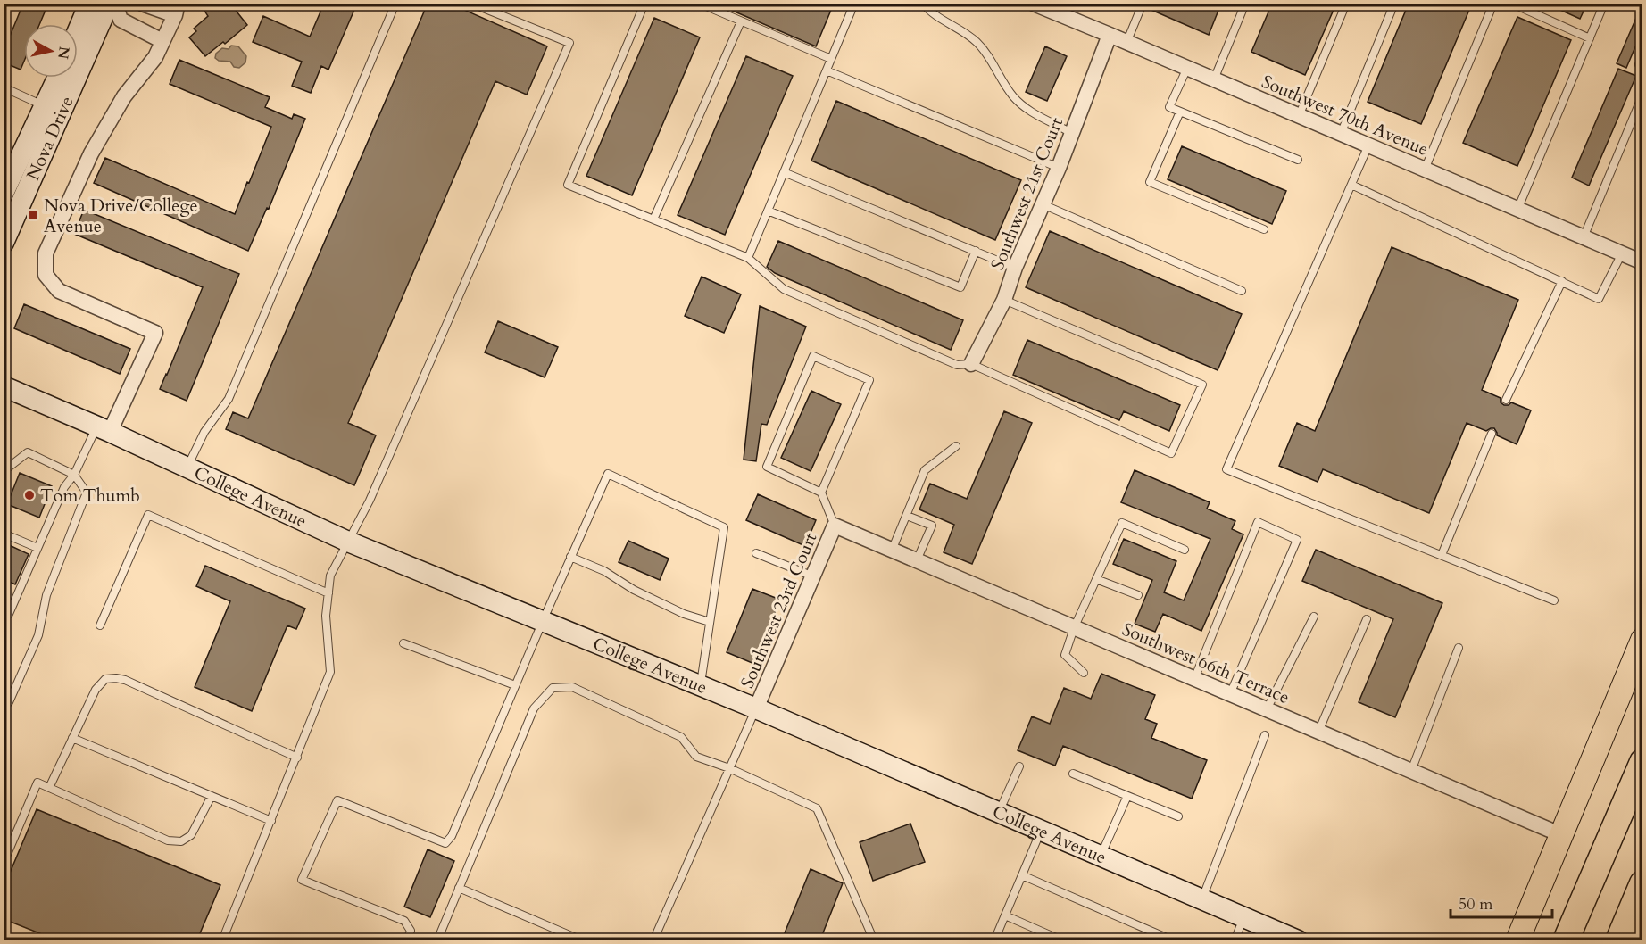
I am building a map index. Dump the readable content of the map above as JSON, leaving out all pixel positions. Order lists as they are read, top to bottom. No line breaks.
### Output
{"streets":{"street":["Southwest 70th Avenue","Nova Drive","Southwest 21st Court","College Avenue","Southwest 23rd Court","Southwest 66th Terrace"]},"crossings":[["Southwest 70th Avenue","Southwest 21st Court"],["College Avenue","Southwest 23rd Court"],["Southwest 23rd Court","Southwest 66th Terrace"]],"places":{"transit":["Nova Drive/College Avenue"],"other":["Tom Thumb"]},"scale_bar":"50 m","north":"right"}
